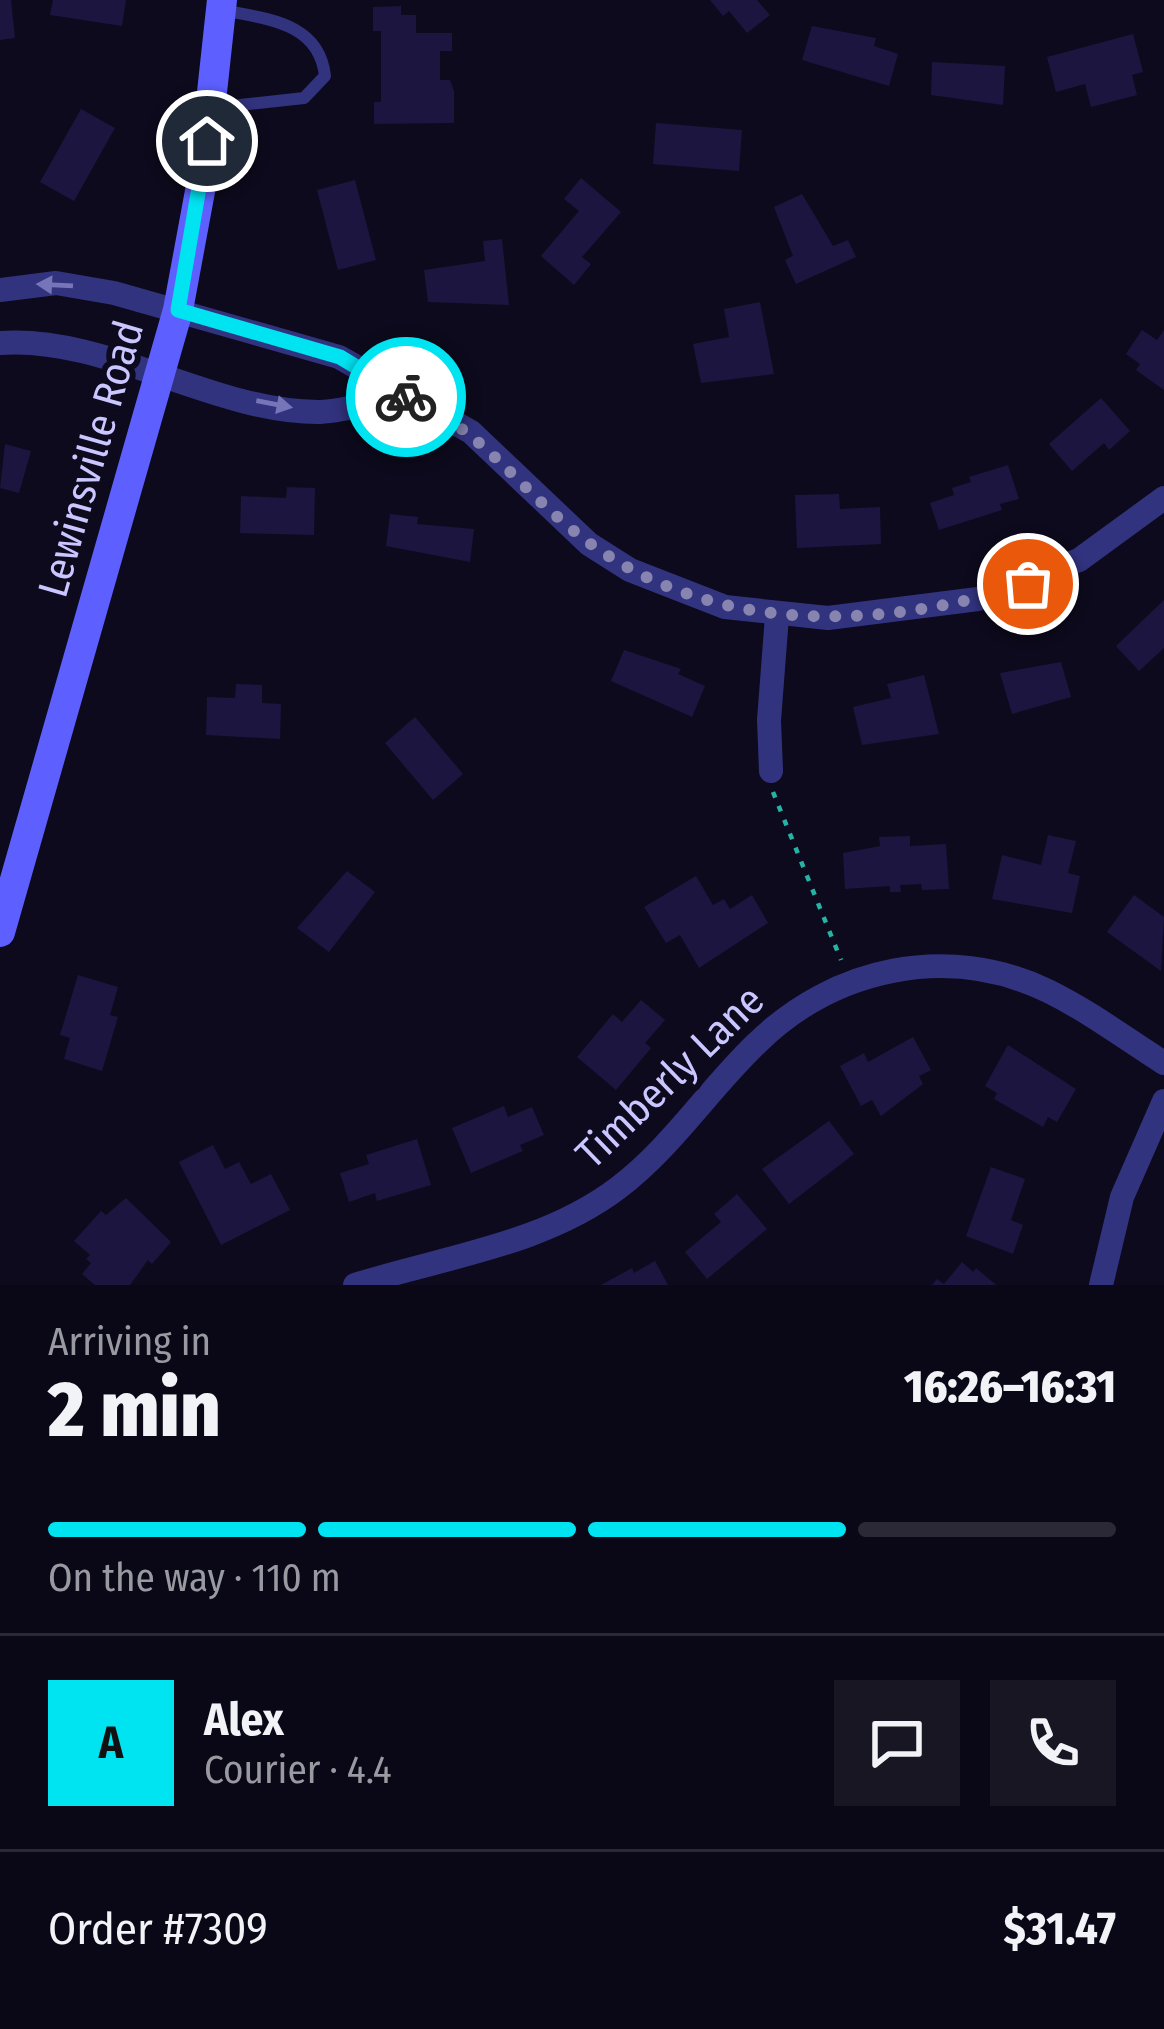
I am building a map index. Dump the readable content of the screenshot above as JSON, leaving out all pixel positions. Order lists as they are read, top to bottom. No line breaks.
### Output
{"streets":{"main road":["Lewinsville Road"],"street":["Timberly Lane"]},"page":{"heading":["2 min","Arriving in","16:26–16:31"],"panel":["Alex","Courier · 4.4","Order #7309","$31.47"],"bar":"On the way · 110 m","round":"A"}}
